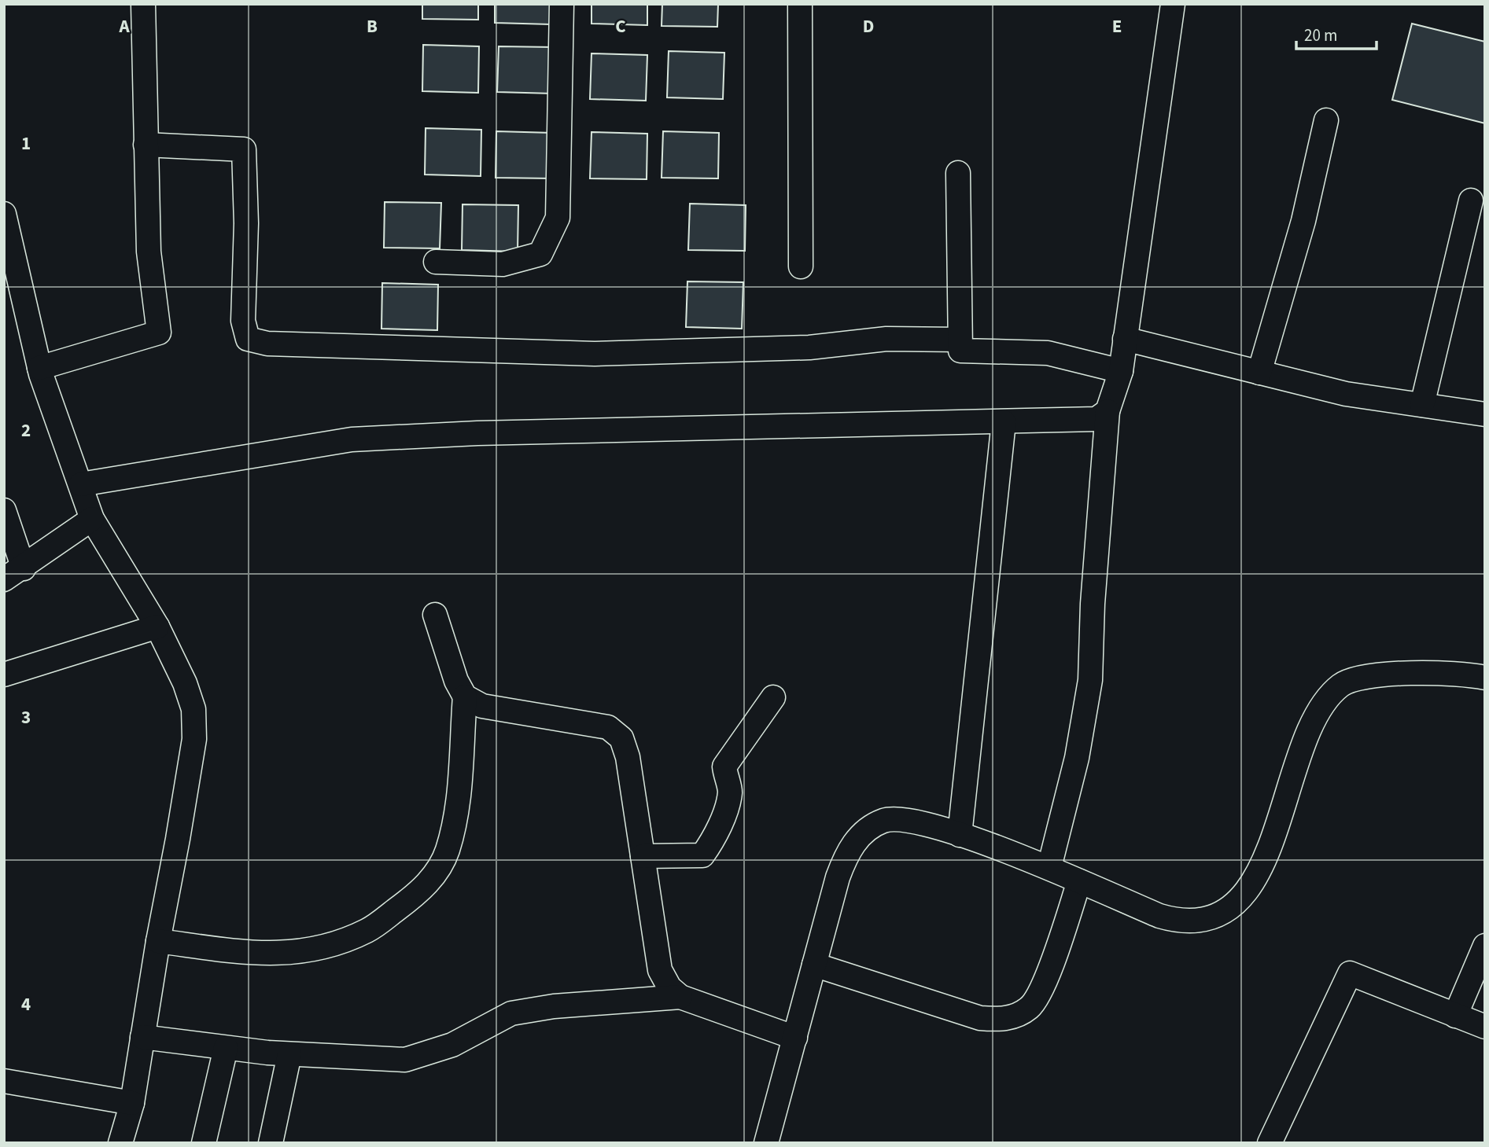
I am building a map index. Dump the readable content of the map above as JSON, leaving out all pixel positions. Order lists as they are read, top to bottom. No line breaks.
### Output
{"scale_bar":"20 m","grid":{"columns":["A","B","C","D","E"],"rows":["1","2","3","4"]}}
